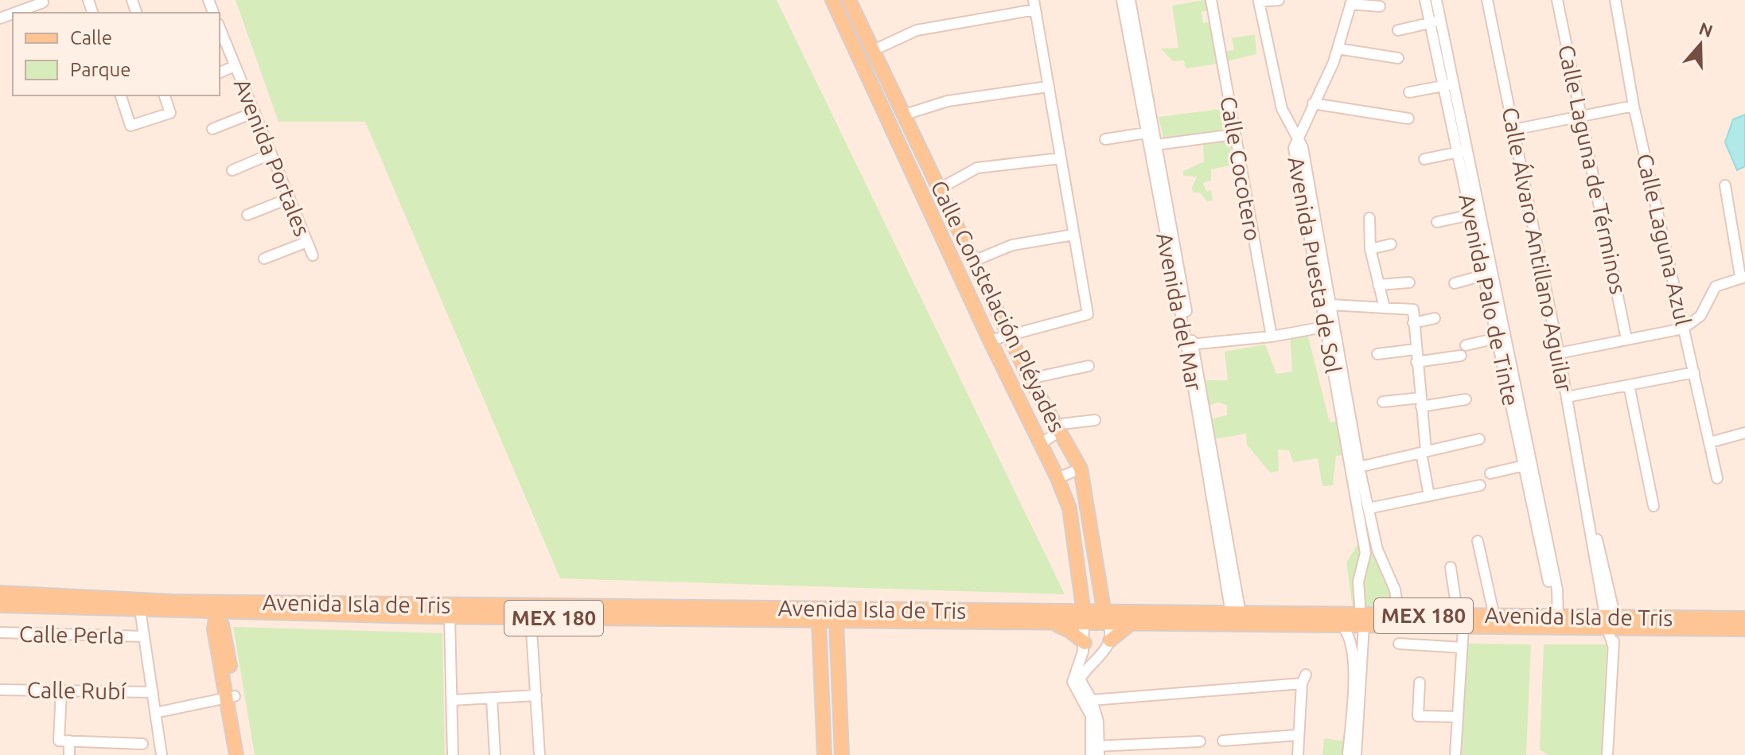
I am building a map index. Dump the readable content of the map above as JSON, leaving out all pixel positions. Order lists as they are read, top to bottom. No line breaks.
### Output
{"streets":{"main road":["Calle Constelación Pléyades","Avenida Isla de Tris","MEX 180"],"street":["Avenida Portales","Calle Cocotero","Calle Laguna de Términos","Calle Laguna Azul","Calle Álvaro Antillano Aguilar","Avenida Puesta de Sol","Avenida Palo de Tinte","Avenida del Mar","Calle Perla","Calle Rubí"]},"crossings":[["Calle Álvaro Antillano Aguilar","Avenida Isla de Tris"],["Avenida Puesta de Sol","Avenida Isla de Tris"],["Avenida Palo de Tinte","Avenida Isla de Tris"],["Calle Constelación Pléyades","Avenida Isla de Tris"],["Avenida del Mar","Avenida Isla de Tris"]],"legend":["Calle","Parque"],"north":"top"}
